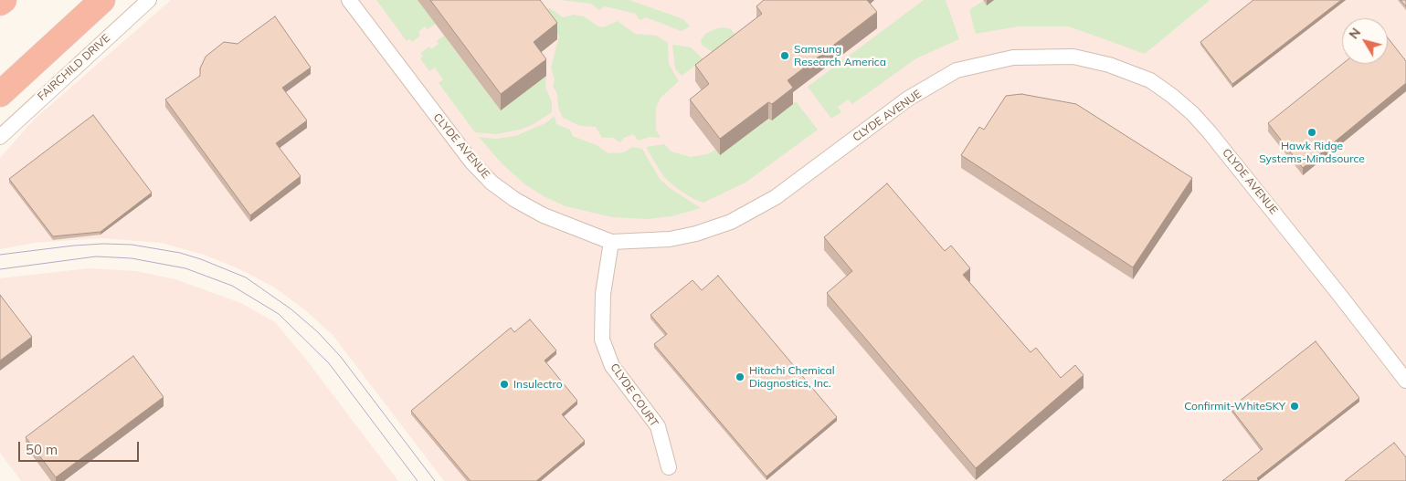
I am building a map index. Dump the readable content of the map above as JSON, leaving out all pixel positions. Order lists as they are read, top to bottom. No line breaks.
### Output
{"streets":{"street":["FAIRCHILD DRIVE","CLYDE AVENUE","CLYDE COURT"]},"crossings":[["CLYDE AVENUE","CLYDE COURT"]],"places":["Samsung Research America","Hawk Ridge Systems-Mindsource","Hitachi Chemical Diagnostics, Inc.","Insulectro","Confirmit-WhiteSKY"],"scale_bar":"50 m","north":"top left"}
